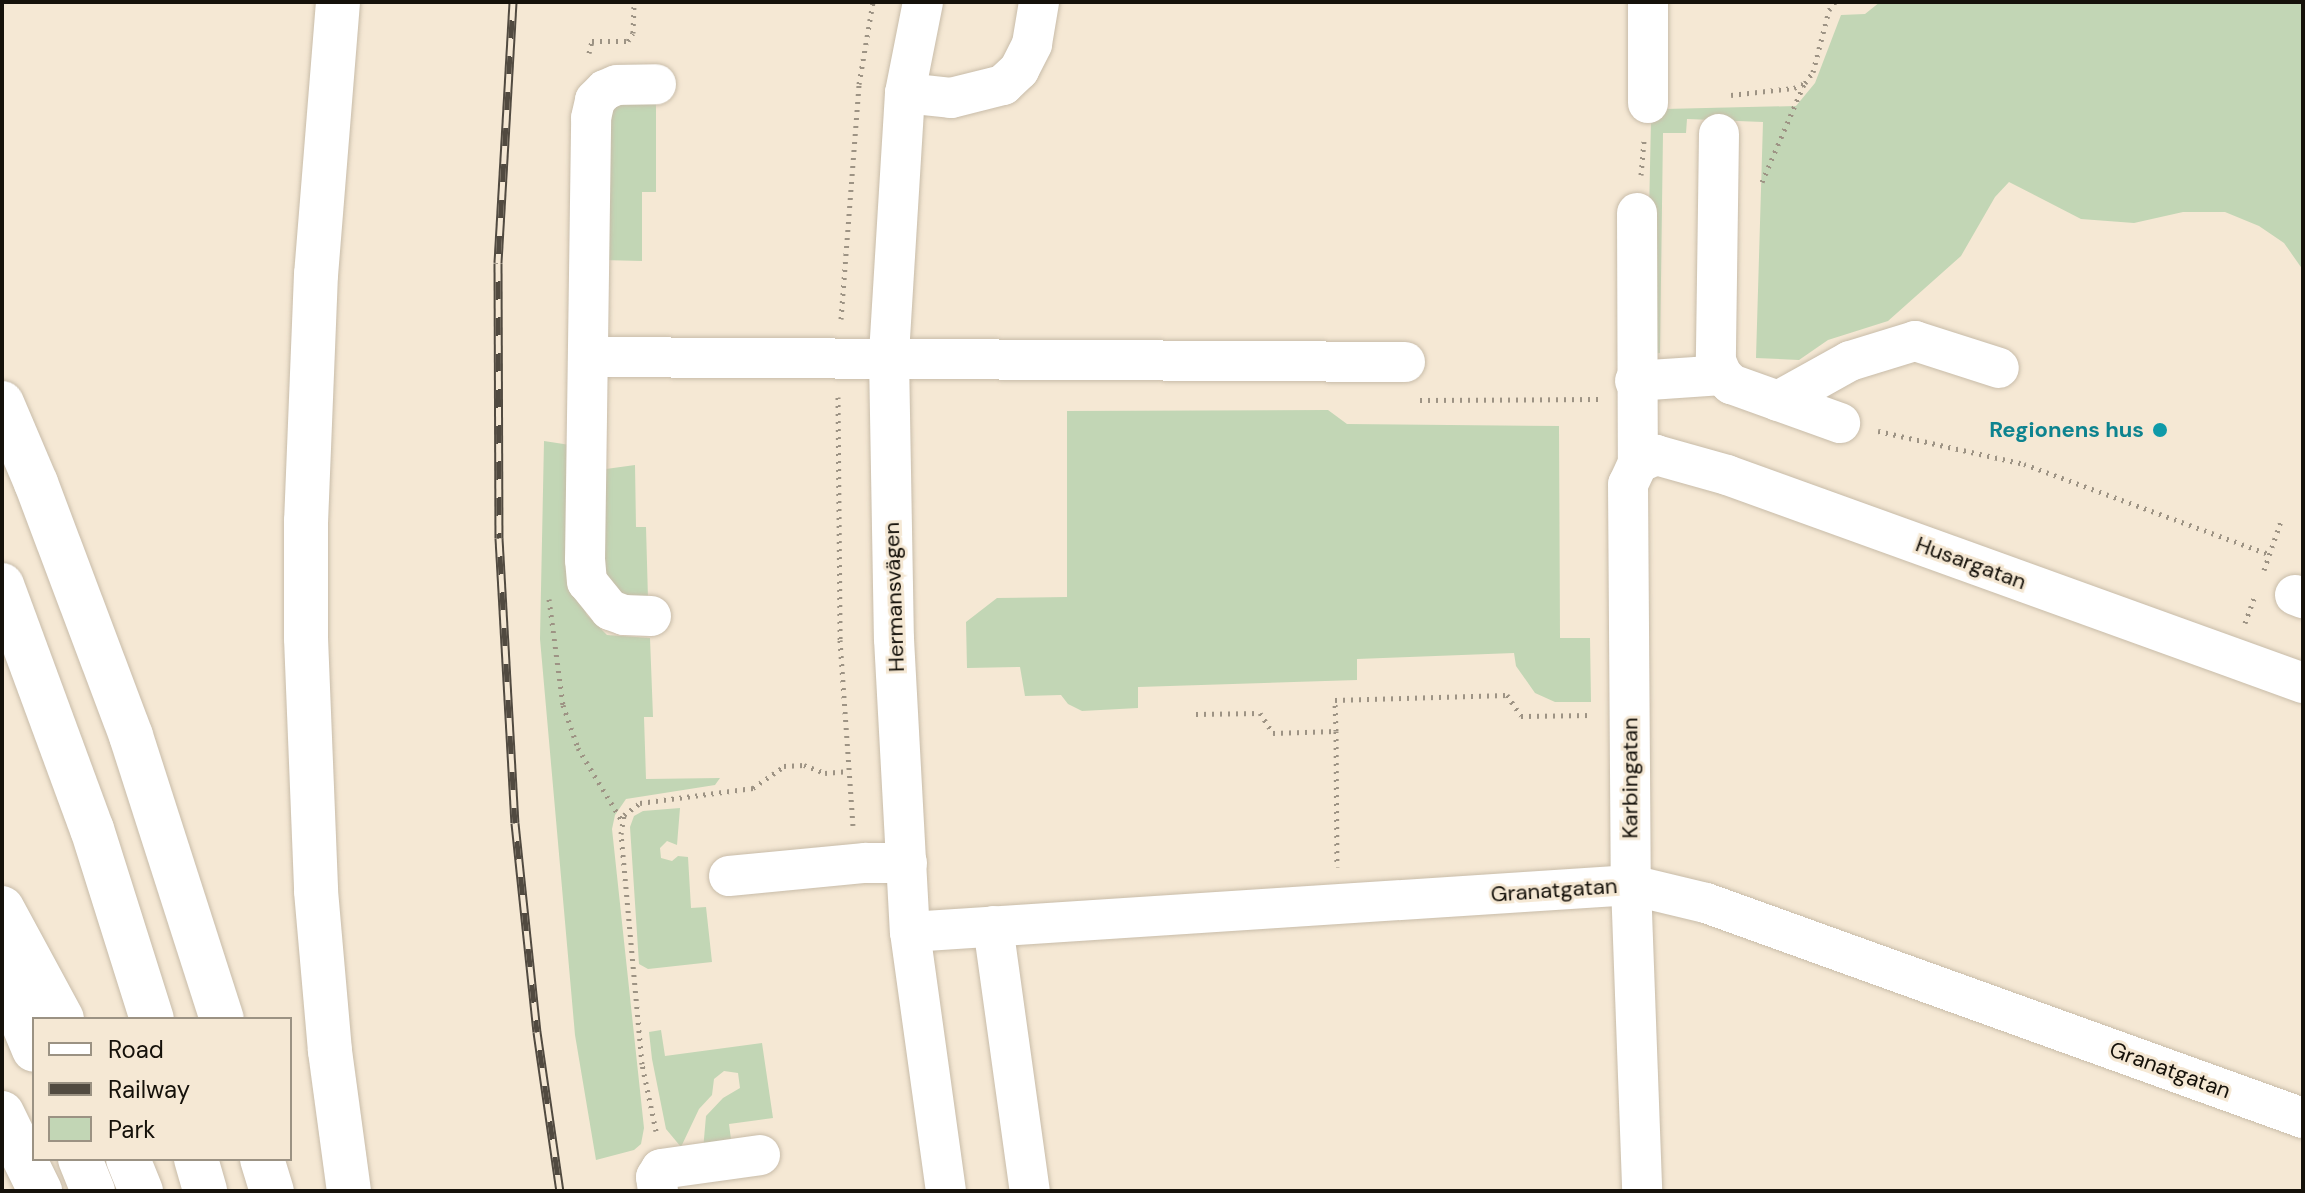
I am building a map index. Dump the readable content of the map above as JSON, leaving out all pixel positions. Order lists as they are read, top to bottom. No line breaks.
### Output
{"streets":{"street":["Husargatan","Hermansvägen","Karbingatan","Granatgatan"]},"crossings":[["Husargatan","Karbingatan"],["Hermansvägen","Granatgatan"],["Karbingatan","Granatgatan"]],"places":["Regionens hus"],"legend":["Road","Railway","Park"]}
